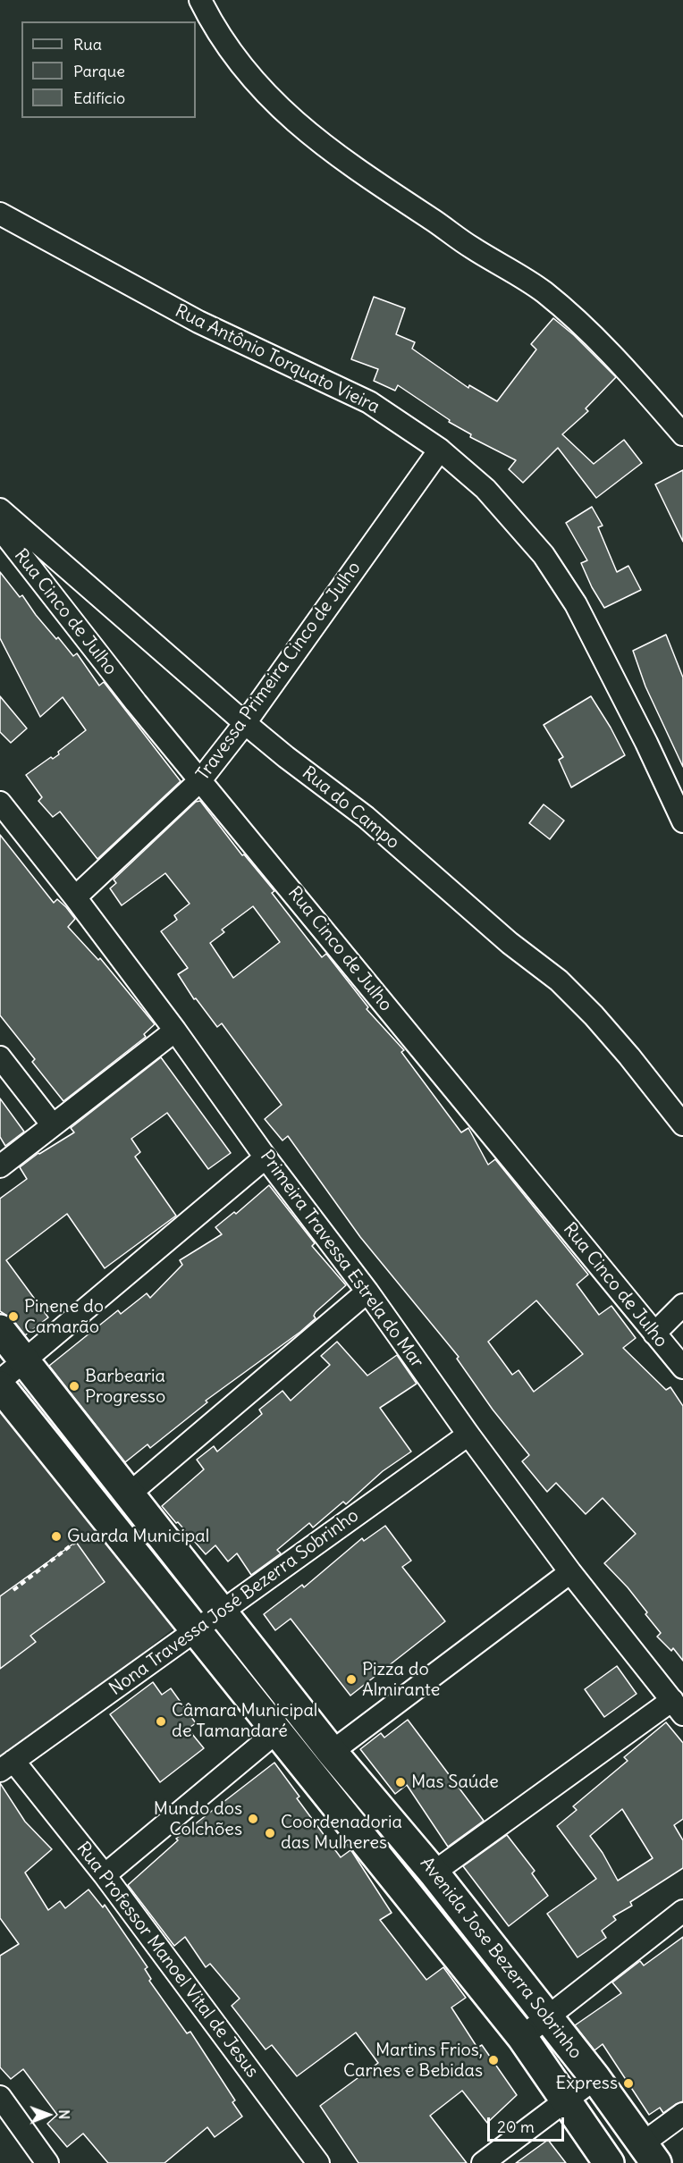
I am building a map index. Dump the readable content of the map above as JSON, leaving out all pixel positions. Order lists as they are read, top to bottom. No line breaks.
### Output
{"streets":{"main road":["Avenida Jose Bezerra Sobrinho"],"street":["Rua Antônio Torquato Vieira","Rua Cinco de Julho","Travessa Primeira Cinco de Julho","Rua do Campo","Primeira Travessa Estrela do Mar","Nona Travessa José Bezerra Sobrinho","Rua Professor Manoel Vital de Jesus"]},"crossings":[["Rua Antônio Torquato Vieira","Travessa Primeira Cinco de Julho"],["Rua Cinco de Julho","Travessa Primeira Cinco de Julho"],["Travessa Primeira Cinco de Julho","Rua do Campo"],["Travessa Primeira Cinco de Julho","Primeira Travessa Estrela do Mar"],["Primeira Travessa Estrela do Mar","Nona Travessa José Bezerra Sobrinho"],["Nona Travessa José Bezerra Sobrinho","Avenida Jose Bezerra Sobrinho"],["Nona Travessa José Bezerra Sobrinho","Rua Professor Manoel Vital de Jesus"]],"places":["Pinene do Camarão","Barbearia Progresso","Guarda Municipal","Pizza do Almirante","Câmara Municipal de Tamandaré","Mas Saúde","Mundo dos Colchões","Coordenadoria das Mulheres","Martins Frios, Carnes e Bebidas","Express"],"legend":["Rua","Parque","Edifício"],"scale_bar":"20 m","north":"right"}
